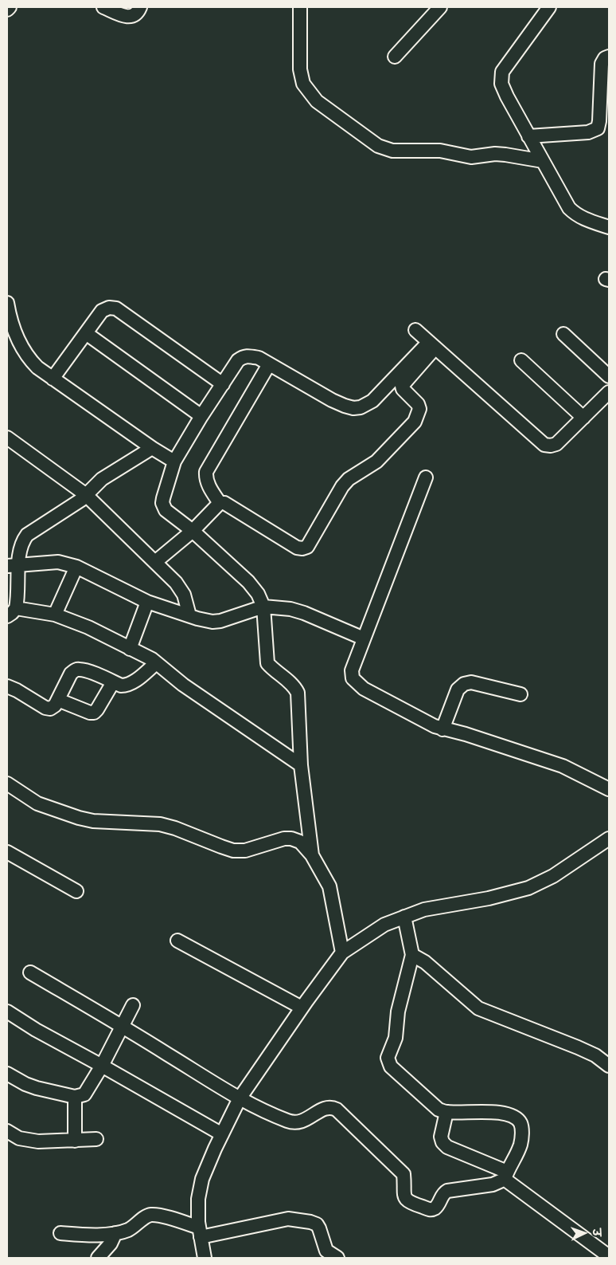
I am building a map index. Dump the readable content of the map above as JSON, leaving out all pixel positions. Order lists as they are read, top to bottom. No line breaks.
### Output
{"north":"right"}
